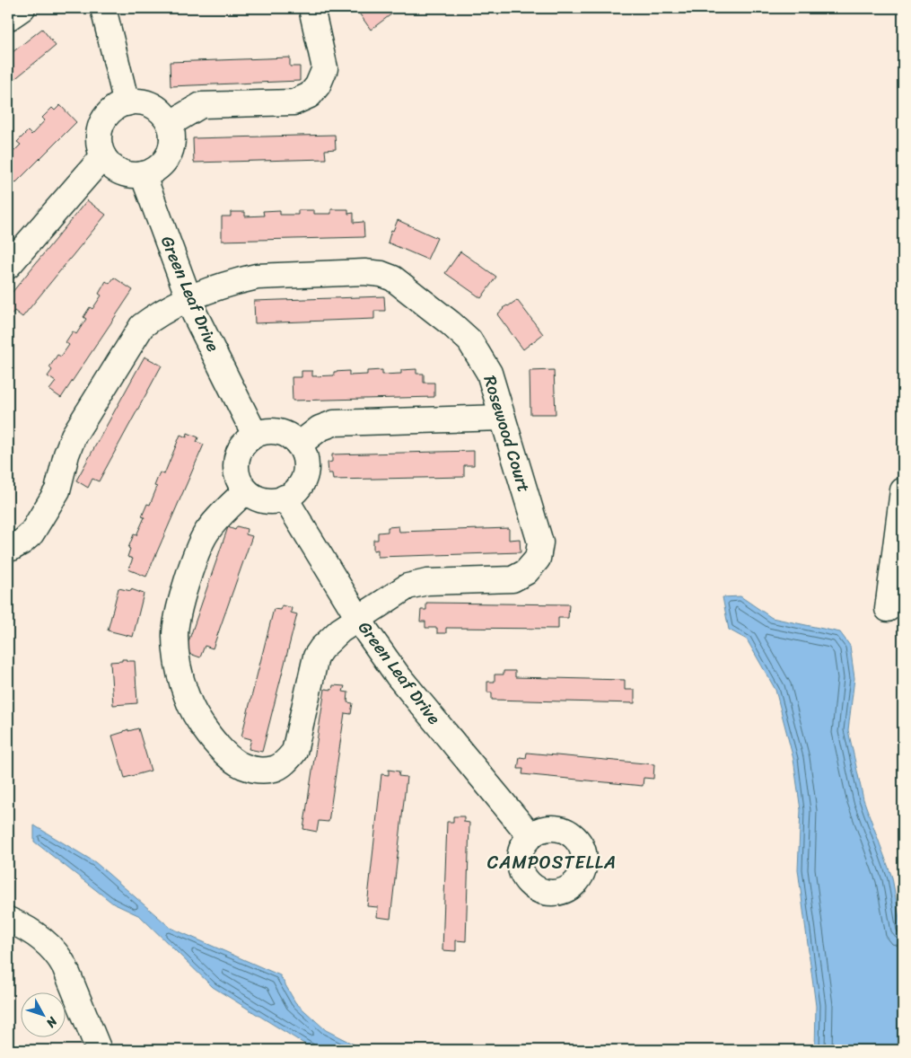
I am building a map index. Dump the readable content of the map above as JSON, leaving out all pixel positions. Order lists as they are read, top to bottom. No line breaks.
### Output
{"streets":{"street":["Green Leaf Drive","Rosewood Court"]},"crossings":[["Green Leaf Drive","Rosewood Court"]],"districts":["CAMPOSTELLA"],"north":"bottom right"}
